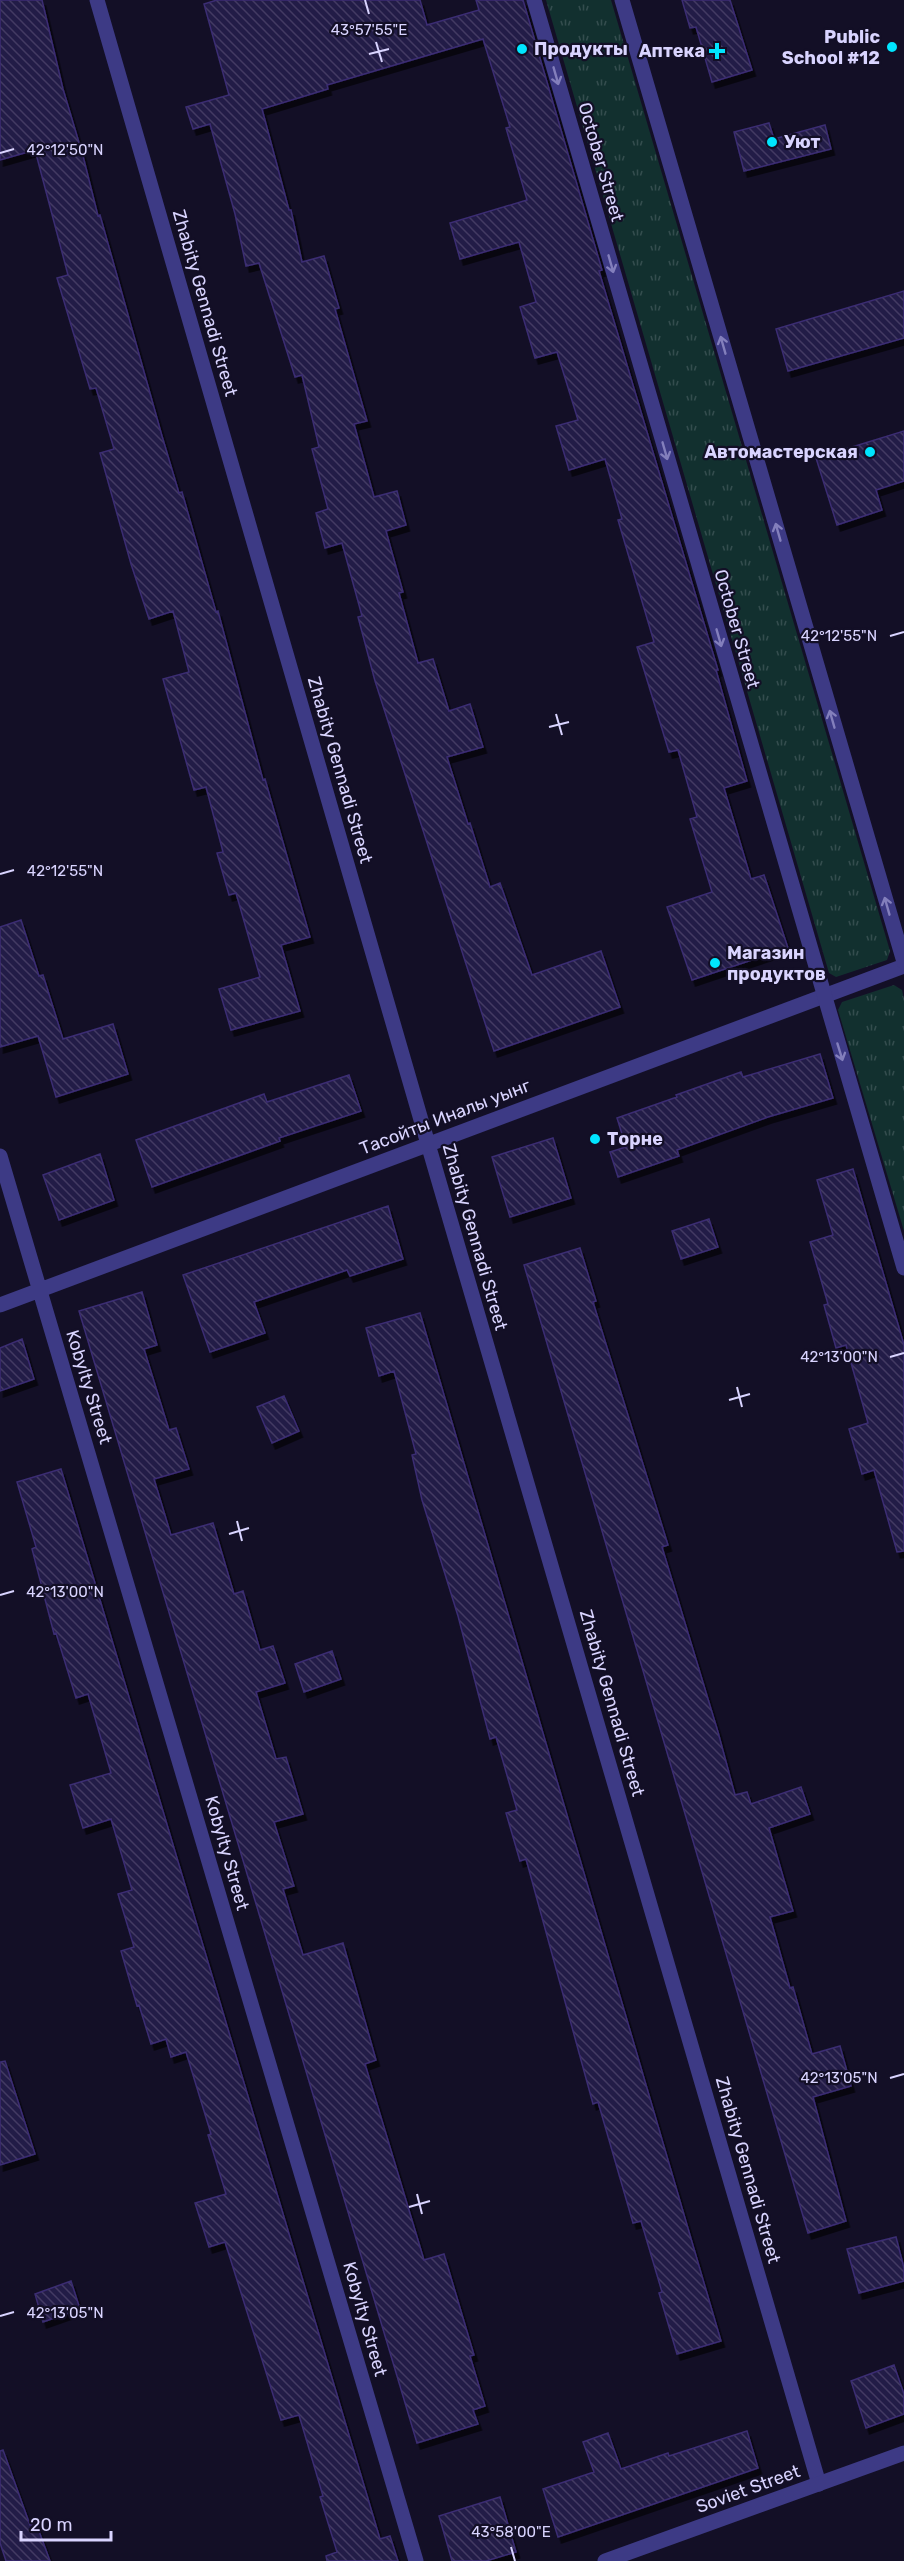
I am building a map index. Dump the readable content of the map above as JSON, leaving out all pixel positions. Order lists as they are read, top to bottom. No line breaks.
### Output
{"streets":{"street":["October Street","Zhabity Gennadi Street","Тасойты Иналы уынг","Kobylty Street","Soviet Street"]},"crossings":[["October Street","Тасойты Иналы уынг"],["Zhabity Gennadi Street","Тасойты Иналы уынг"],["Zhabity Gennadi Street","Soviet Street"],["Тасойты Иналы уынг","Kobylty Street"]],"places":{"other":["Public School #12","Продукты","Уют","Автомастерская","Магазин продуктов","Торне"],"health":["Аптека"]},"scale_bar":"20 m","coordinates":["43°57'55\"E","42°12'50\"N","42°12'55\"N","42°13'00\"N","42°13'05\"N","43°58'00\"E"]}
